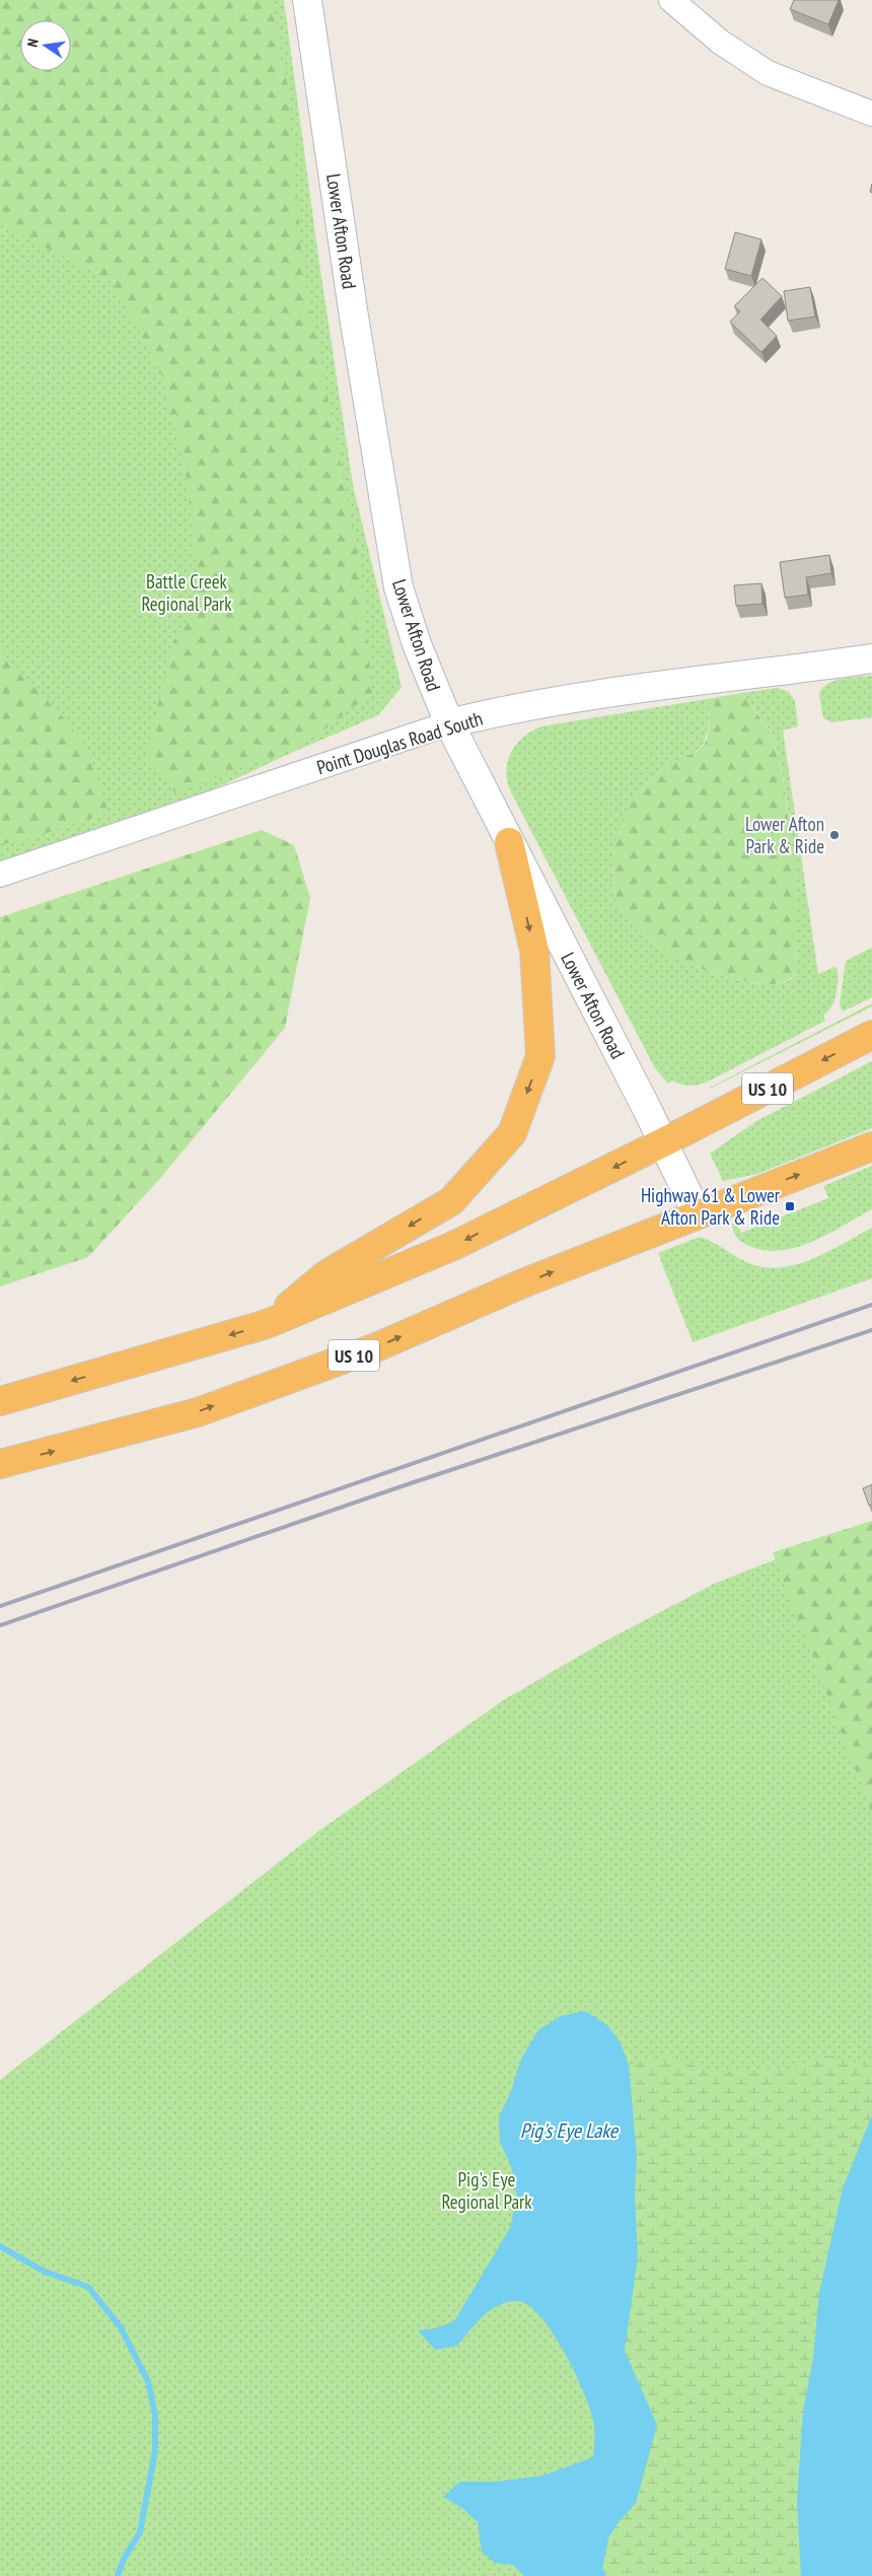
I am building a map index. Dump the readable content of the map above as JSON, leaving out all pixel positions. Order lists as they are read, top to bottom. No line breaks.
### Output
{"streets":{"highway":["US 10"],"main road":["Lower Afton Road","Point Douglas Road South"]},"crossings":[["Lower Afton Road","Point Douglas Road South"],["Lower Afton Road","US 10"]],"water":["Pig's Eye Lake"],"parks":["Battle Creek Regional Park","Pig's Eye Regional Park"],"places":{"other":["Lower Afton Park & Ride"],"transit":["Highway 61 & Lower Afton Park & Ride"]},"north":"left"}
